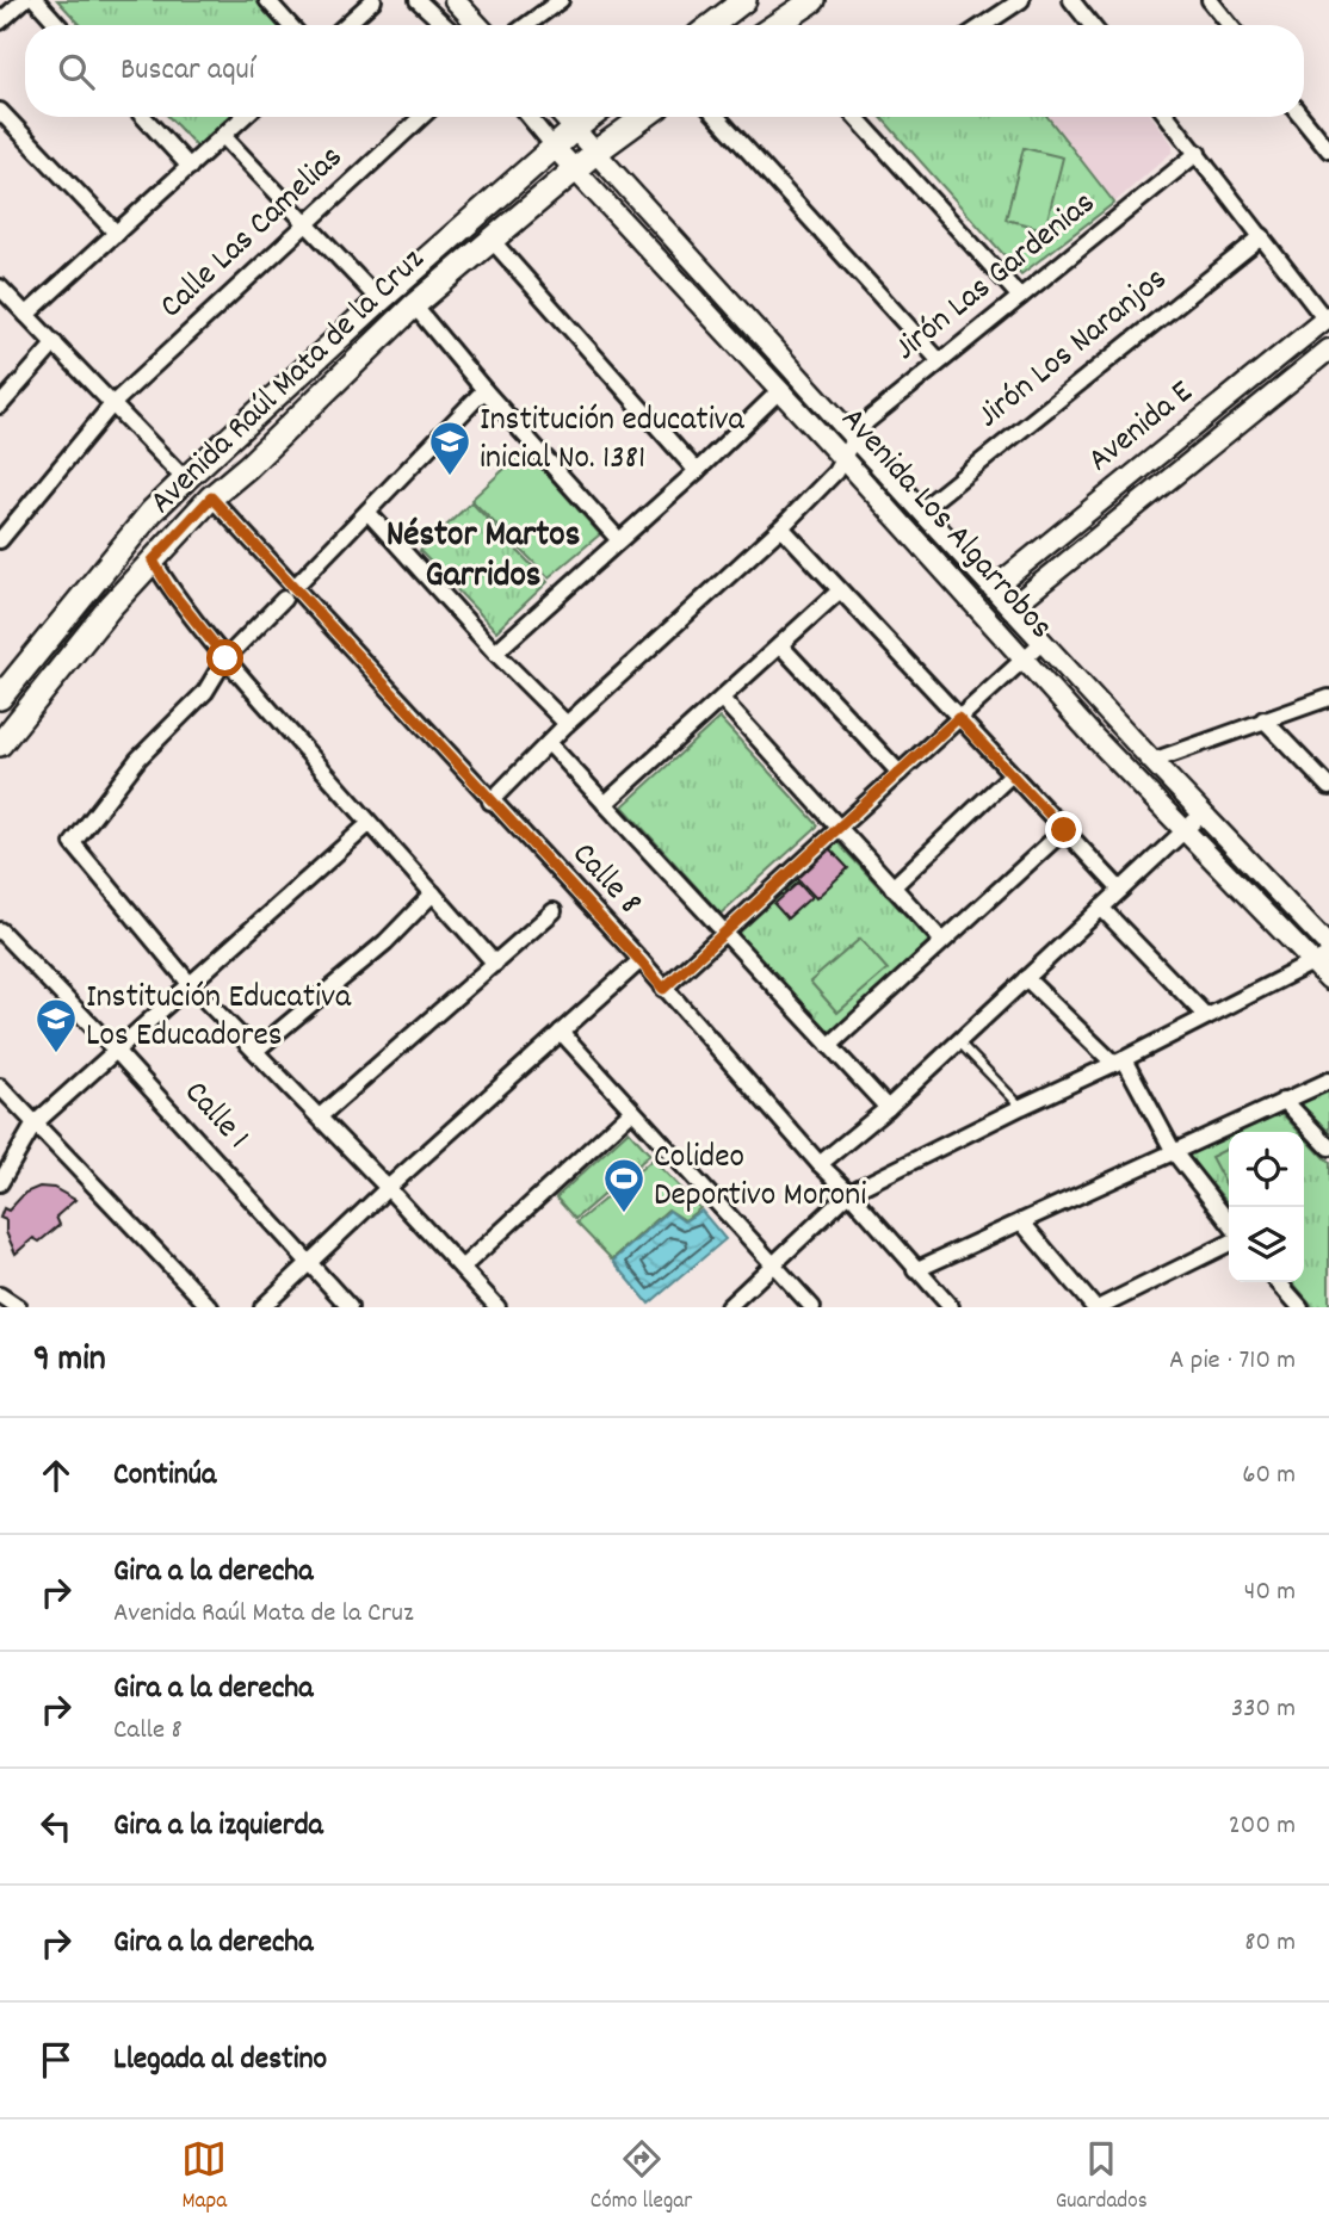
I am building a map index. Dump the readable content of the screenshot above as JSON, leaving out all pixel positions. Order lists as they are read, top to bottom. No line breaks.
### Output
{"streets":{"main road":["Avenida Raúl Mata de la Cruz"],"street":["Calle Las Camelias","Jirón Las Gardenias","Jirón Los Naranjos","Avenida E","Avenida Los Algarrobos","Calle 8","Calle 1"]},"crossings":[["Jirón Las Gardenias","Avenida Los Algarrobos"],["Jirón Las Gardenias","Calle 8"],["Jirón Los Naranjos","Avenida Los Algarrobos"],["Avenida Raúl Mata de la Cruz","Avenida Los Algarrobos"],["Avenida Raúl Mata de la Cruz","Calle 8"],["Avenida E","Avenida Los Algarrobos"]],"districts":["Néstor Martos Garridos"],"places":{"school or university":["Institución educativa inicial No. 1381","Institución Educativa Los Educadores"],"sports":["Colideo Deportivo Moroni"]},"page":{"search":"Buscar aquí","heading":["9 min","A pie · 710 m"],"list":[["Continúa","60 m"],["Gira a la derecha","Avenida Raúl Mata de la Cruz","40 m"],["Gira a la derecha","Calle 8","330 m"],["Gira a la izquierda","200 m"],["Gira a la derecha","80 m"],"Llegada al destino"],"nav":["Mapa","Cómo llegar","Guardados"]}}
